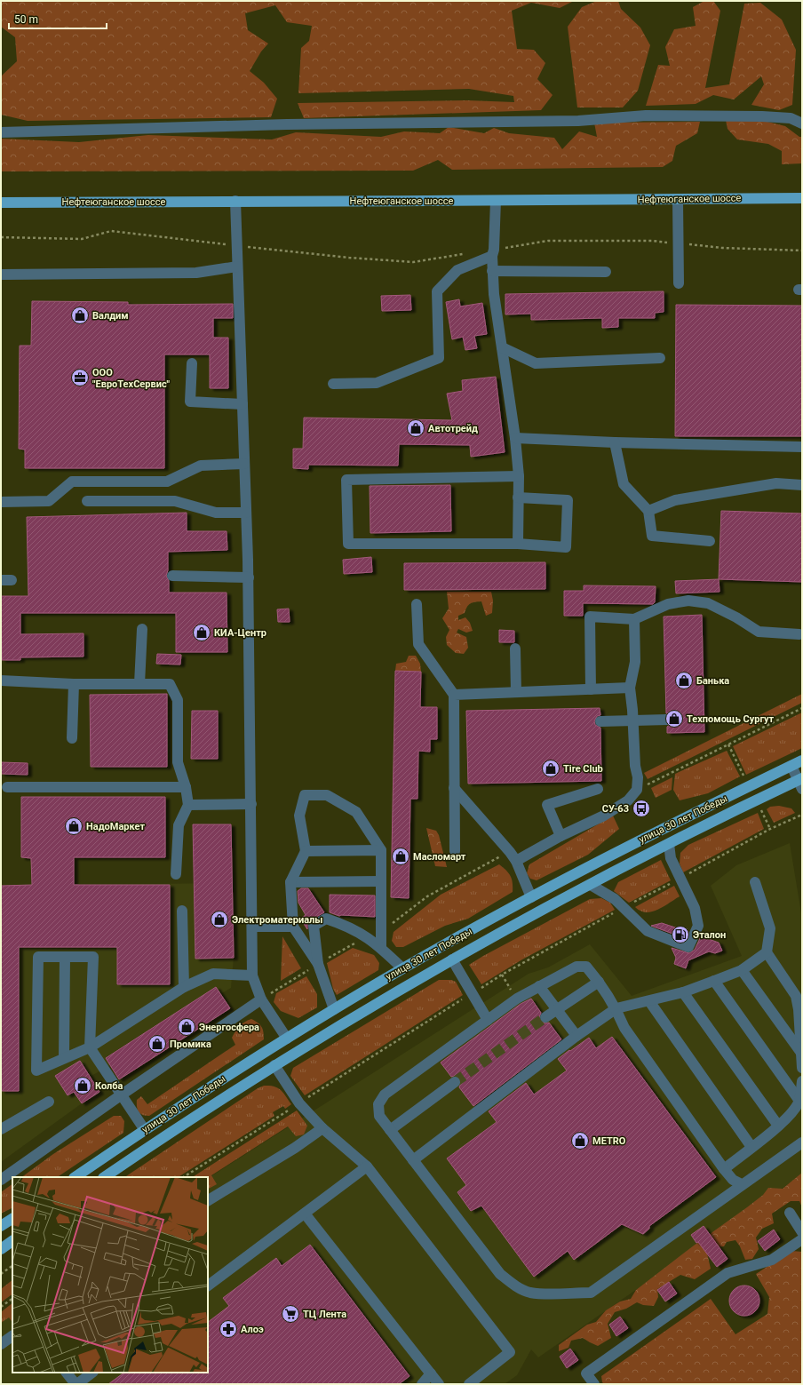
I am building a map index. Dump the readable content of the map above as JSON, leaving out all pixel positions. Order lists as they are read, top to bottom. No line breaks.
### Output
{"streets":{"main road":["Нефтеюганское шоссе","улица 30 лет Победы"]},"places":{"shop":["Валдим","Автотрейд","КИА-Центр","Банька","Техпомощь Сургут","Tire Club","НадоМаркет","Масломарт","Электроматериалы","Энергосфера","Промика","Колба","METRO"],"office":["ООО \"ЕвроТехСервис\""],"bus stop":["СУ-63"],"fuel station":["Эталон"],"supermarket":["ТЦ Лента"],"pharmacy":["Алоэ"]},"scale_bar":"50 m"}
